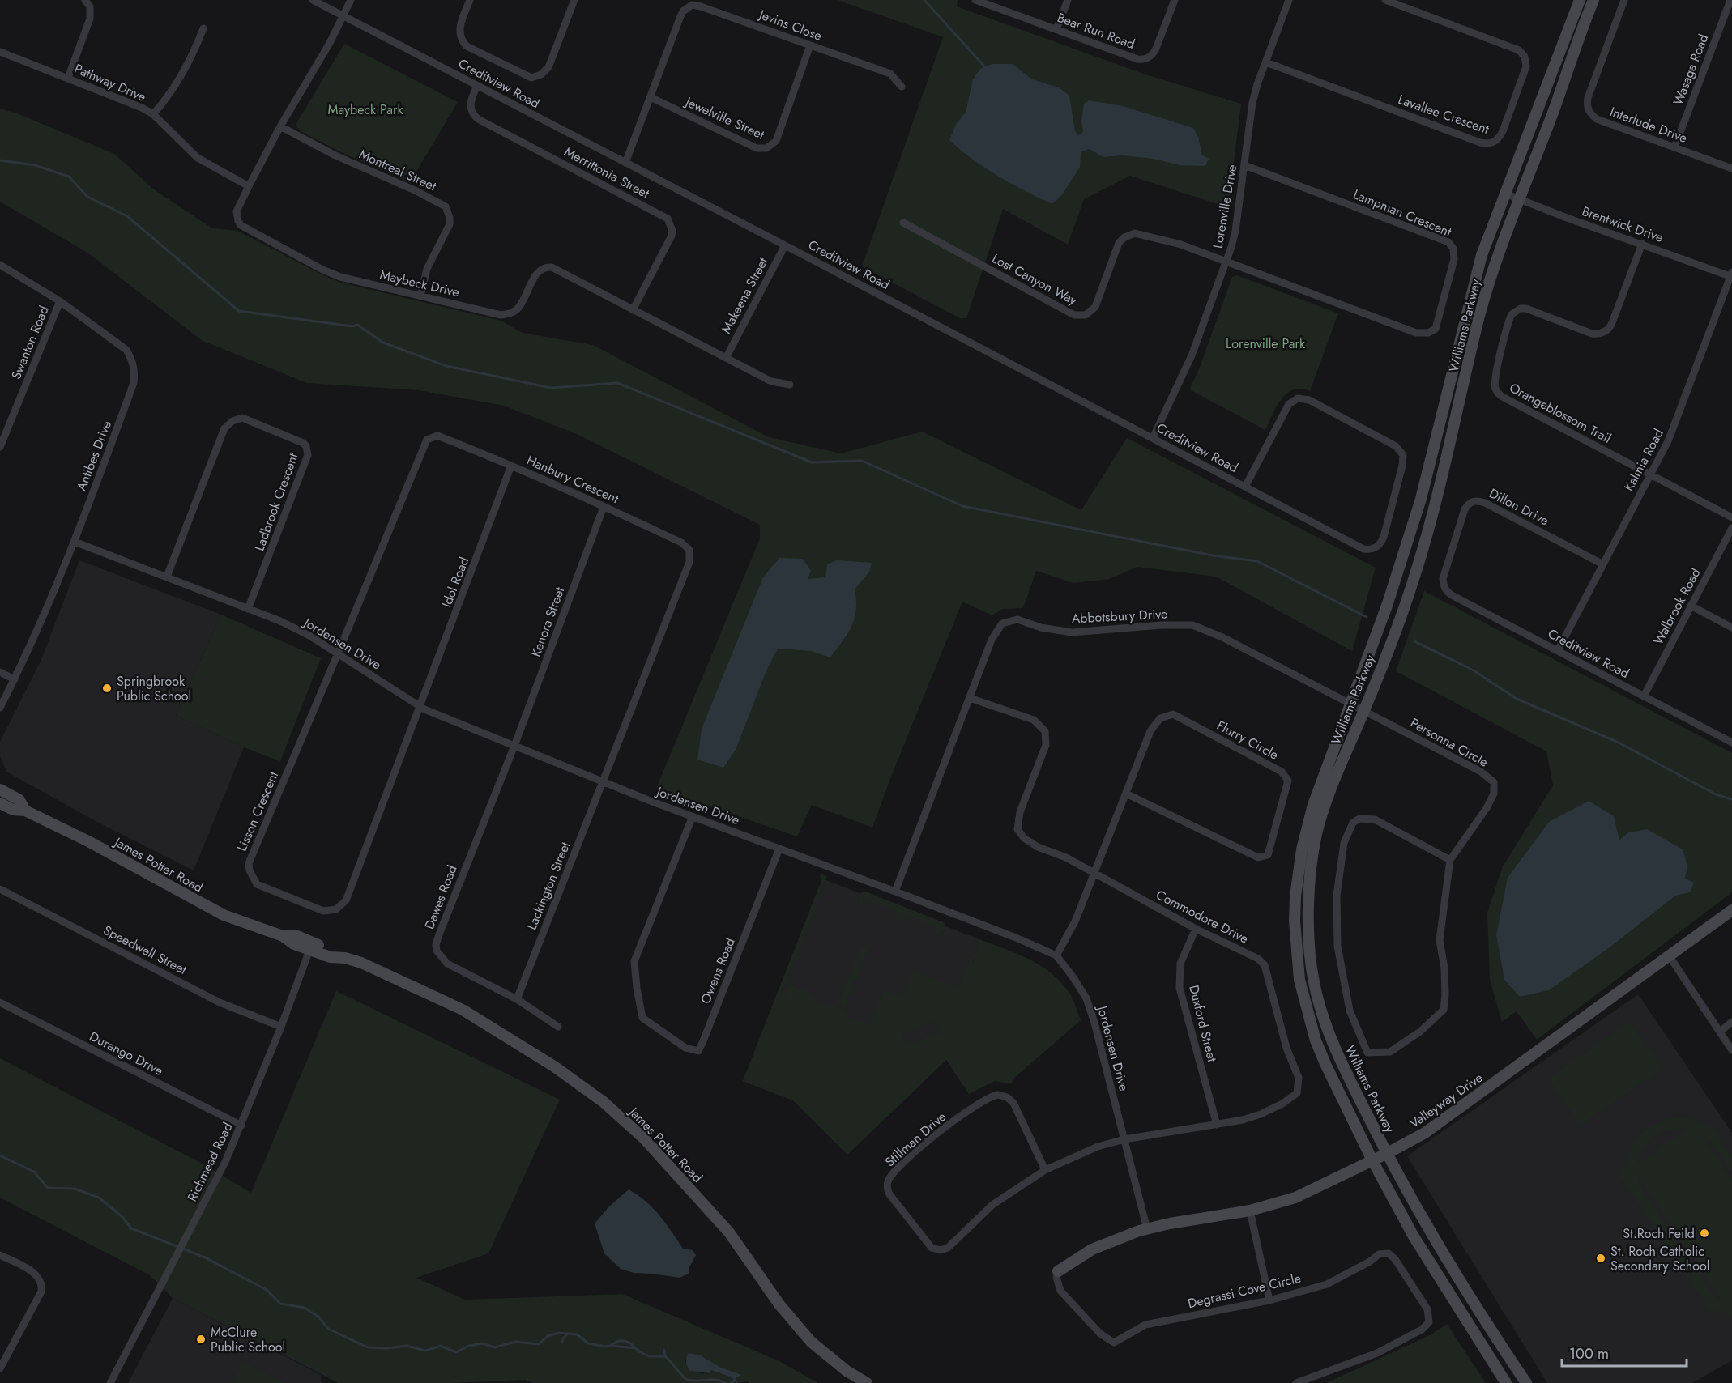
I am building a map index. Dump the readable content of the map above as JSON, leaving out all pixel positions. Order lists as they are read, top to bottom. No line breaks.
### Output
{"streets":{"main road":["Williams Parkway","James Potter Road","Valleyway Drive"],"street":["Jevins Close","Bear Run Road","Wasaga Road","Pathway Drive","Creditview Road","Lavallee Crescent","Jewelville Street","Interlude Drive","Montreal Street","Merrittonia Street","Lorenville Drive","Lampman Crescent","Brentwick Drive","Lost Canyon Way","Maybeck Drive","Makeena Street","Swanton Road","Orangeblossom Trail","Antibes Drive","Kalmia Road","Hanbury Crescent","Ladbrook Crescent","Dillon Drive","Idol Road","Walbrook Road","Abbotsbury Drive","Kenora Street","Jordensen Drive","Flurry Circle","Personna Circle","Lisson Crescent","Lackington Street","Dawes Road","Commodore Drive","Speedwell Street","Owens Road","Duxford Street","Durango Drive","Stillman Drive","Richmead Road","Degrassi Cove Circle"]},"crossings":[["Jevins Close","Creditview Road"],["Jevins Close","Jewelville Street"],["Wasaga Road","Interlude Drive"],["Pathway Drive","Maybeck Drive"],["Creditview Road","Merrittonia Street"],["Creditview Road","Lorenville Drive"],["Creditview Road","Maybeck Drive"],["Creditview Road","Makeena Street"],["Creditview Road","Kalmia Road"],["Creditview Road","Dillon Drive"],["Creditview Road","Walbrook Road"],["Lavallee Crescent","Lorenville Drive"],["Montreal Street","Maybeck Drive"],["Merrittonia Street","Maybeck Drive"],["Lorenville Drive","Lampman Crescent"],["Lorenville Drive","Lost Canyon Way"],["Lampman Crescent","Lost Canyon Way"],["Brentwick Drive","Williams Parkway"],["Brentwick Drive","Orangeblossom Trail"],["Brentwick Drive","Kalmia Road"],["Maybeck Drive","Makeena Street"],["Williams Parkway","Abbotsbury Drive"],["Williams Parkway","Personna Circle"],["Williams Parkway","Valleyway Drive"],["Swanton Road","Antibes Drive"],["Orangeblossom Trail","Kalmia Road"],["Antibes Drive","Jordensen Drive"],["Kalmia Road","Dillon Drive"],["Hanbury Crescent","Idol Road"],["Hanbury Crescent","Kenora Street"],["Hanbury Crescent","Jordensen Drive"],["Hanbury Crescent","Lisson Crescent"],["Hanbury Crescent","Lackington Street"],["Ladbrook Crescent","Jordensen Drive"],["Idol Road","Jordensen Drive"],["Idol Road","Lisson Crescent"],["Abbotsbury Drive","Jordensen Drive"],["Abbotsbury Drive","Personna Circle"],["Abbotsbury Drive","Commodore Drive"],["Kenora Street","Jordensen Drive"],["Kenora Street","Dawes Road"],["Jordensen Drive","Flurry Circle"],["Jordensen Drive","Lisson Crescent"],["Jordensen Drive","Lackington Street"],["Jordensen Drive","Dawes Road"],["Jordensen Drive","Commodore Drive"],["Jordensen Drive","Owens Road"],["Jordensen Drive","Valleyway Drive"],["Jordensen Drive","Stillman Drive"],["Flurry Circle","Commodore Drive"],["James Potter Road","Richmead Road"],["Lackington Street","Dawes Road"],["Commodore Drive","Duxford Street"],["Commodore Drive","Stillman Drive"],["Speedwell Street","Richmead Road"],["Durango Drive","Richmead Road"],["Valleyway Drive","Degrassi Cove Circle"]],"parks":["Maybeck Park","Lorenville Park"],"places":["Springbrook Public School","St.Roch Feild","St. Roch Catholic Secondary School","McClure Public School"],"scale_bar":"100 m"}
